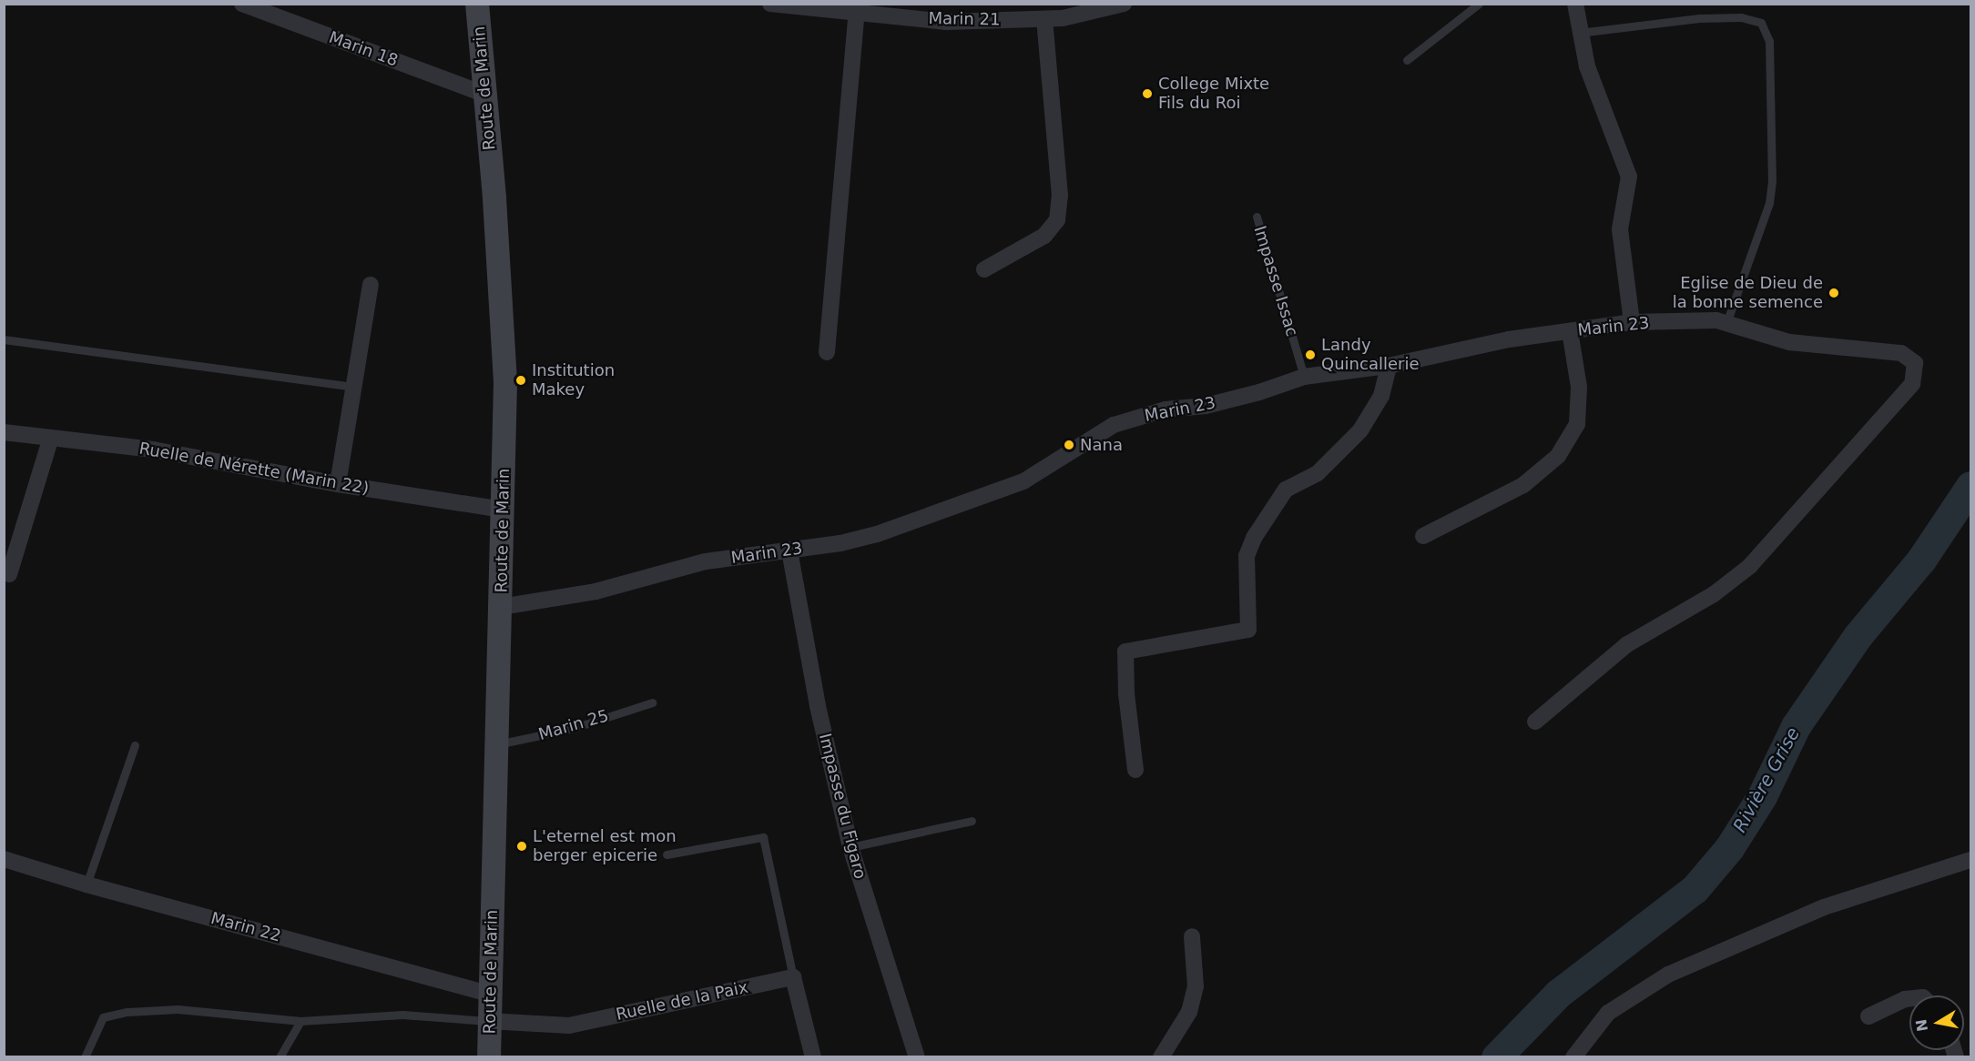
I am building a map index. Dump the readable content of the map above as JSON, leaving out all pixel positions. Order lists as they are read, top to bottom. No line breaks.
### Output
{"streets":{"main road":["Route de Marin"],"street":["Marin 21","Marin 18","Marin 23","Ruelle de Nérette (Marin 22)","Impasse du Figaro","Marin 22","Ruelle de la Paix"],"lane":["Impasse Issac","Marin 25"]},"crossings":[["Marin 18","Route de Marin"],["Route de Marin","Marin 23"],["Route de Marin","Ruelle de Nérette (Marin 22)"],["Route de Marin","Marin 25"],["Route de Marin","Marin 22"],["Route de Marin","Ruelle de la Paix"],["Impasse Issac","Marin 23"],["Marin 23","Impasse du Figaro"]],"water":["Rivière Grise"],"places":["College Mixte Fils du Roi","Eglise de Dieu de la bonne semence","Landy Quincallerie","Institution Makey","Nana","L'eternel est mon berger epicerie"],"north":"left"}
